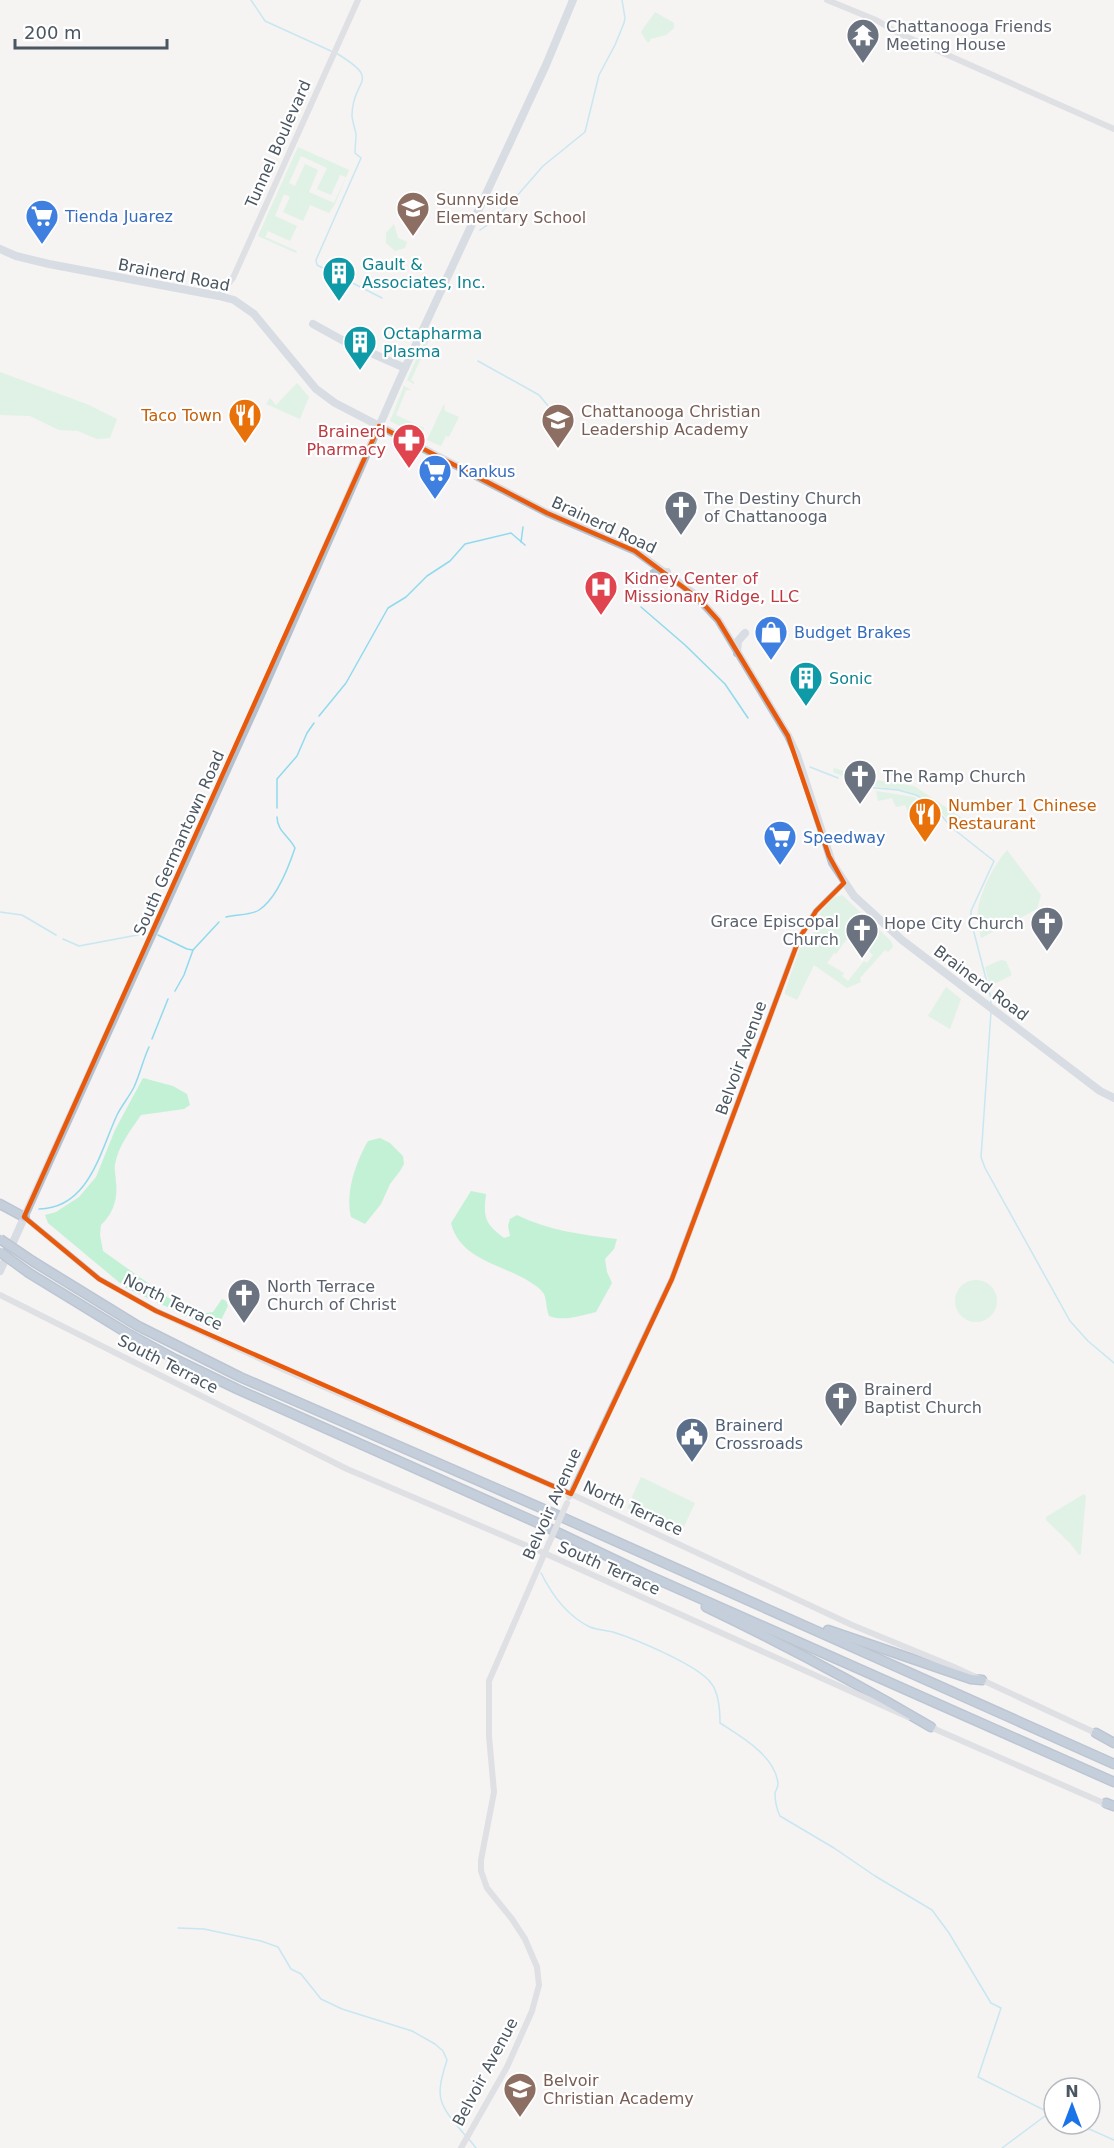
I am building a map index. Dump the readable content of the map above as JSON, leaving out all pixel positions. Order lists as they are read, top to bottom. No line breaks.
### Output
{"streets":{"main road":["Brainerd Road","South Germantown Road"],"street":["Tunnel Boulevard","Belvoir Avenue","North Terrace","South Terrace"]},"crossings":[["Tunnel Boulevard","Brainerd Road"],["Brainerd Road","South Germantown Road"],["Brainerd Road","Belvoir Avenue"],["South Germantown Road","North Terrace"],["Belvoir Avenue","North Terrace"],["Belvoir Avenue","South Terrace"]],"places":{"temple":["Chattanooga Friends Meeting House"],"school or university":["Sunnyside Elementary School","Chattanooga Christian Leadership Academy","Belvoir Christian Academy"],"supermarket":["Tienda Juarez","Kankus","Speedway"],"building":["Gault & Associates, Inc.","Octapharma Plasma","Sonic"],"restaurant":["Taco Town","Number 1 Chinese Restaurant"],"pharmacy":["Brainerd Pharmacy"],"church":["The Destiny Church of Chattanooga","The Ramp Church","Hope City Church","Grace Episcopal Church","North Terrace Church of Christ","Brainerd Baptist Church"],"hospital":["Kidney Center of Missionary Ridge, LLC"],"shop":["Budget Brakes"],"public building":["Brainerd Crossroads"]},"scale_bar":"200 m","north":"top"}
